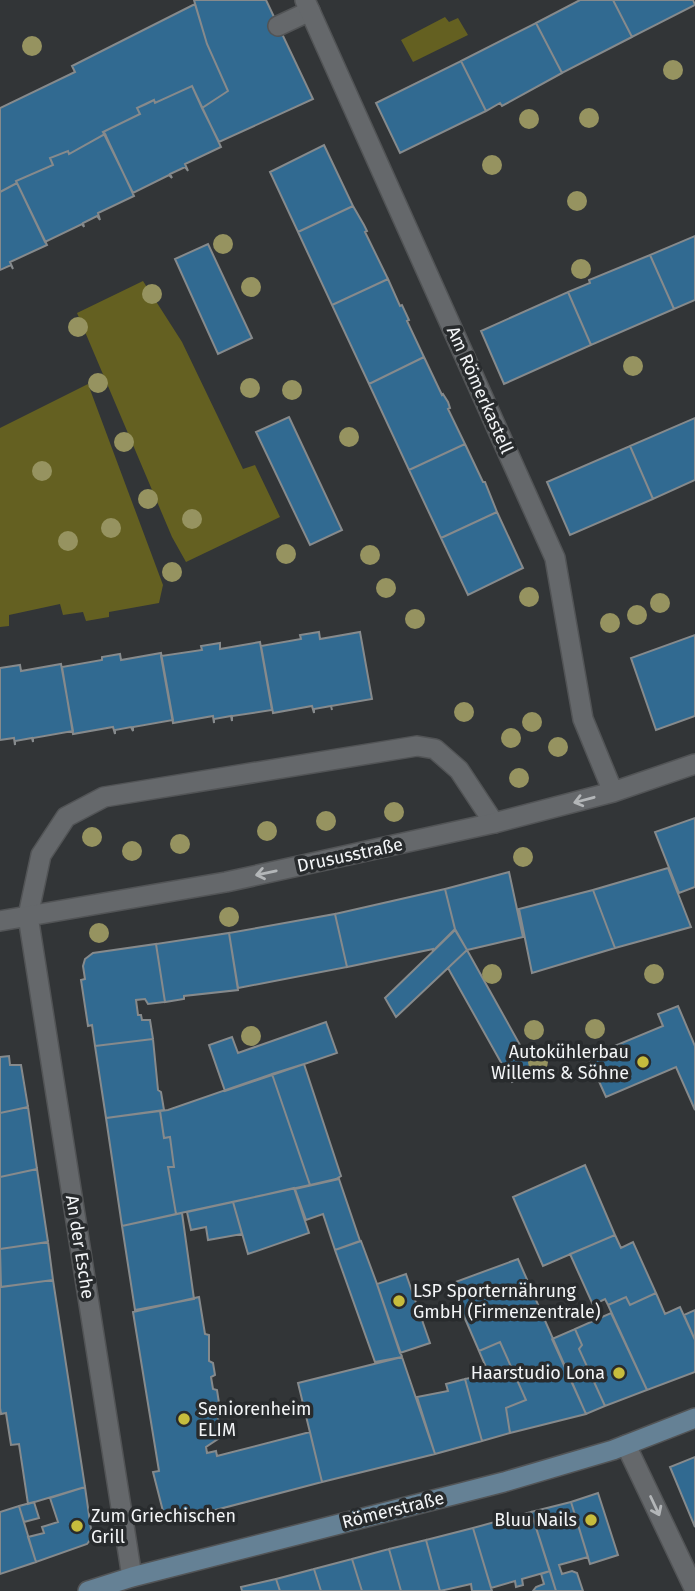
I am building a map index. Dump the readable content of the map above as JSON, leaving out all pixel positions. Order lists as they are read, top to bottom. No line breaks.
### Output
{"streets":{"main road":["Römerstraße"],"street":["Am Römerkastell","Drususstraße","An der Esche"]},"crossings":[["Am Römerkastell","Drususstraße"],["Drususstraße","An der Esche"],["An der Esche","Römerstraße"]],"one_way":["Drususstraße"],"places":["Autokühlerbau Willems & Söhne","LSP Sporternährung GmbH (Firmenzentrale)","Haarstudio Lona","Seniorenheim ELIM","Bluu Nails","Zum Griechischen Grill"]}
